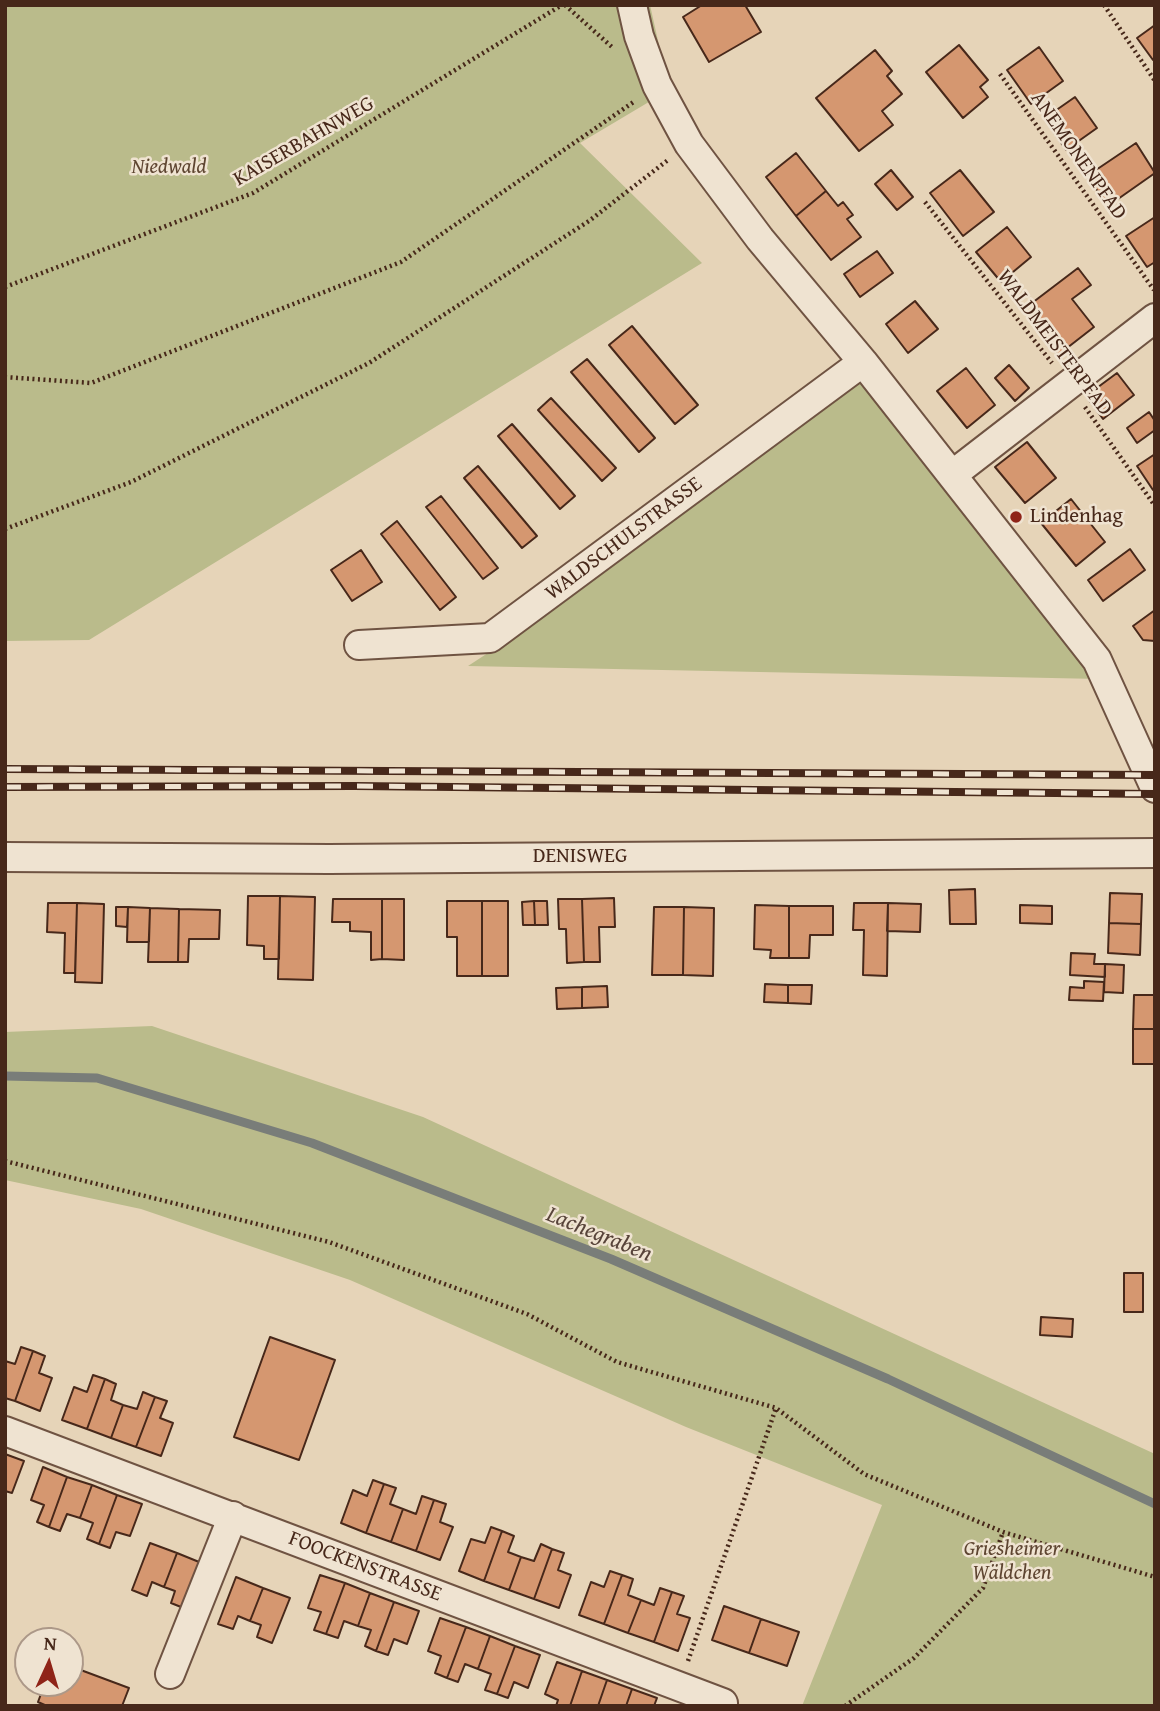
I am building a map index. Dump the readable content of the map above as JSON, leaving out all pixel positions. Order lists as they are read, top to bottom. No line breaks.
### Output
{"streets":{"street":["WALDSCHULSTRASSE","DENISWEG","FOOCKENSTRASSE"],"path":["KAISERBAHNWEG","ANEMONENPFAD","WALDMEISTERPFAD"]},"water":["Lachegraben"],"parks":["Niedwald","Griesheimer Wäldchen"],"places":["Lindenhag"],"north":"top"}
